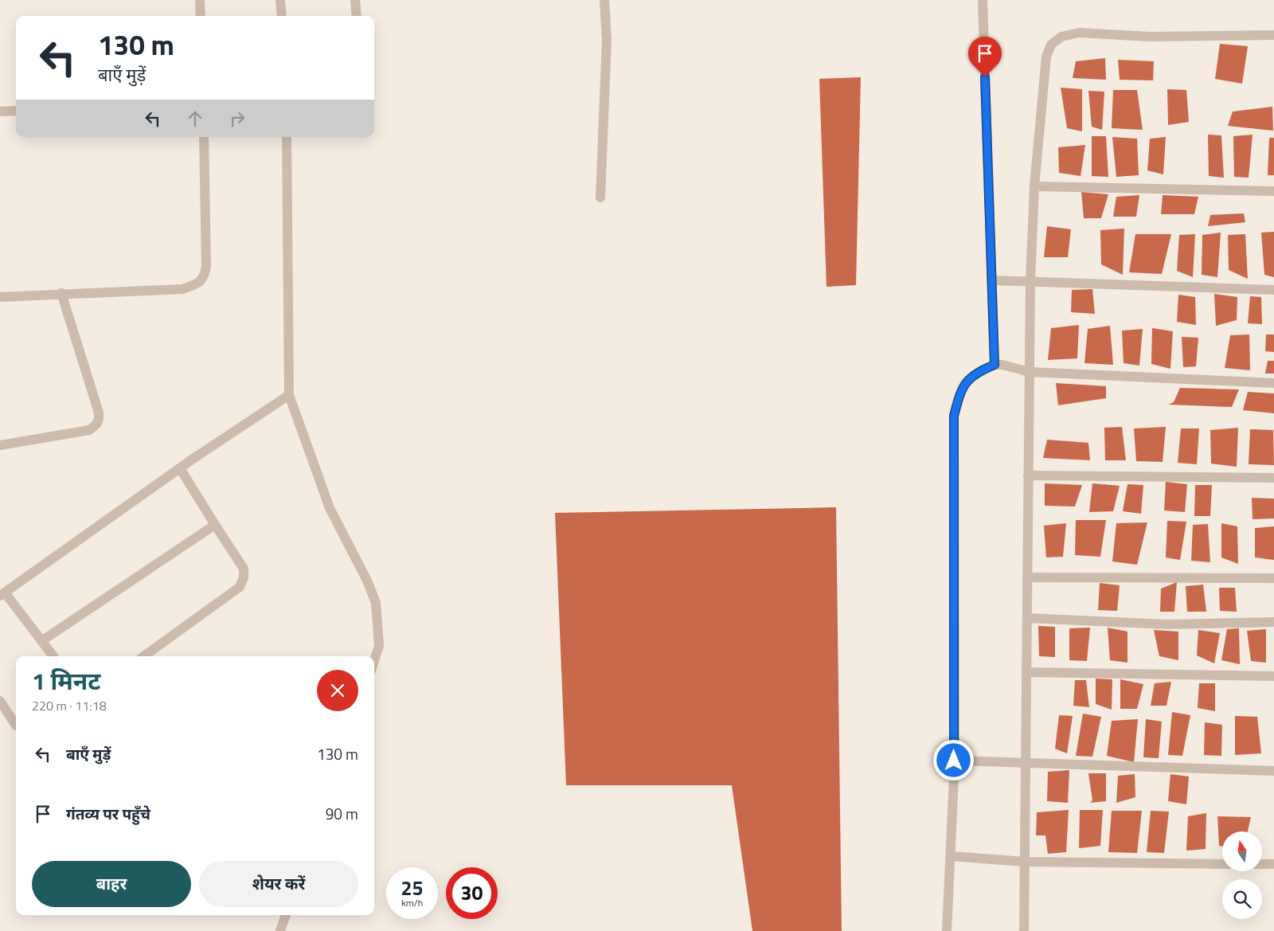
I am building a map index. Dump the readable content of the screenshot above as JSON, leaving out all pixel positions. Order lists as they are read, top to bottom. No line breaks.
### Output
{"north":"top","page":{"turn":["130 m","बाएँ मुड़ें"],"heading":["1 मिनट","220 m · 11:18"],"list":[{"name":"बाएँ मुड़ें","value":"130 m"},{"name":"गंतव्य पर पहुँचे","value":"90 m"}],"buttons":["बाहर","शेयर करें"],"speed":"25 km/h","limit":"30"}}
